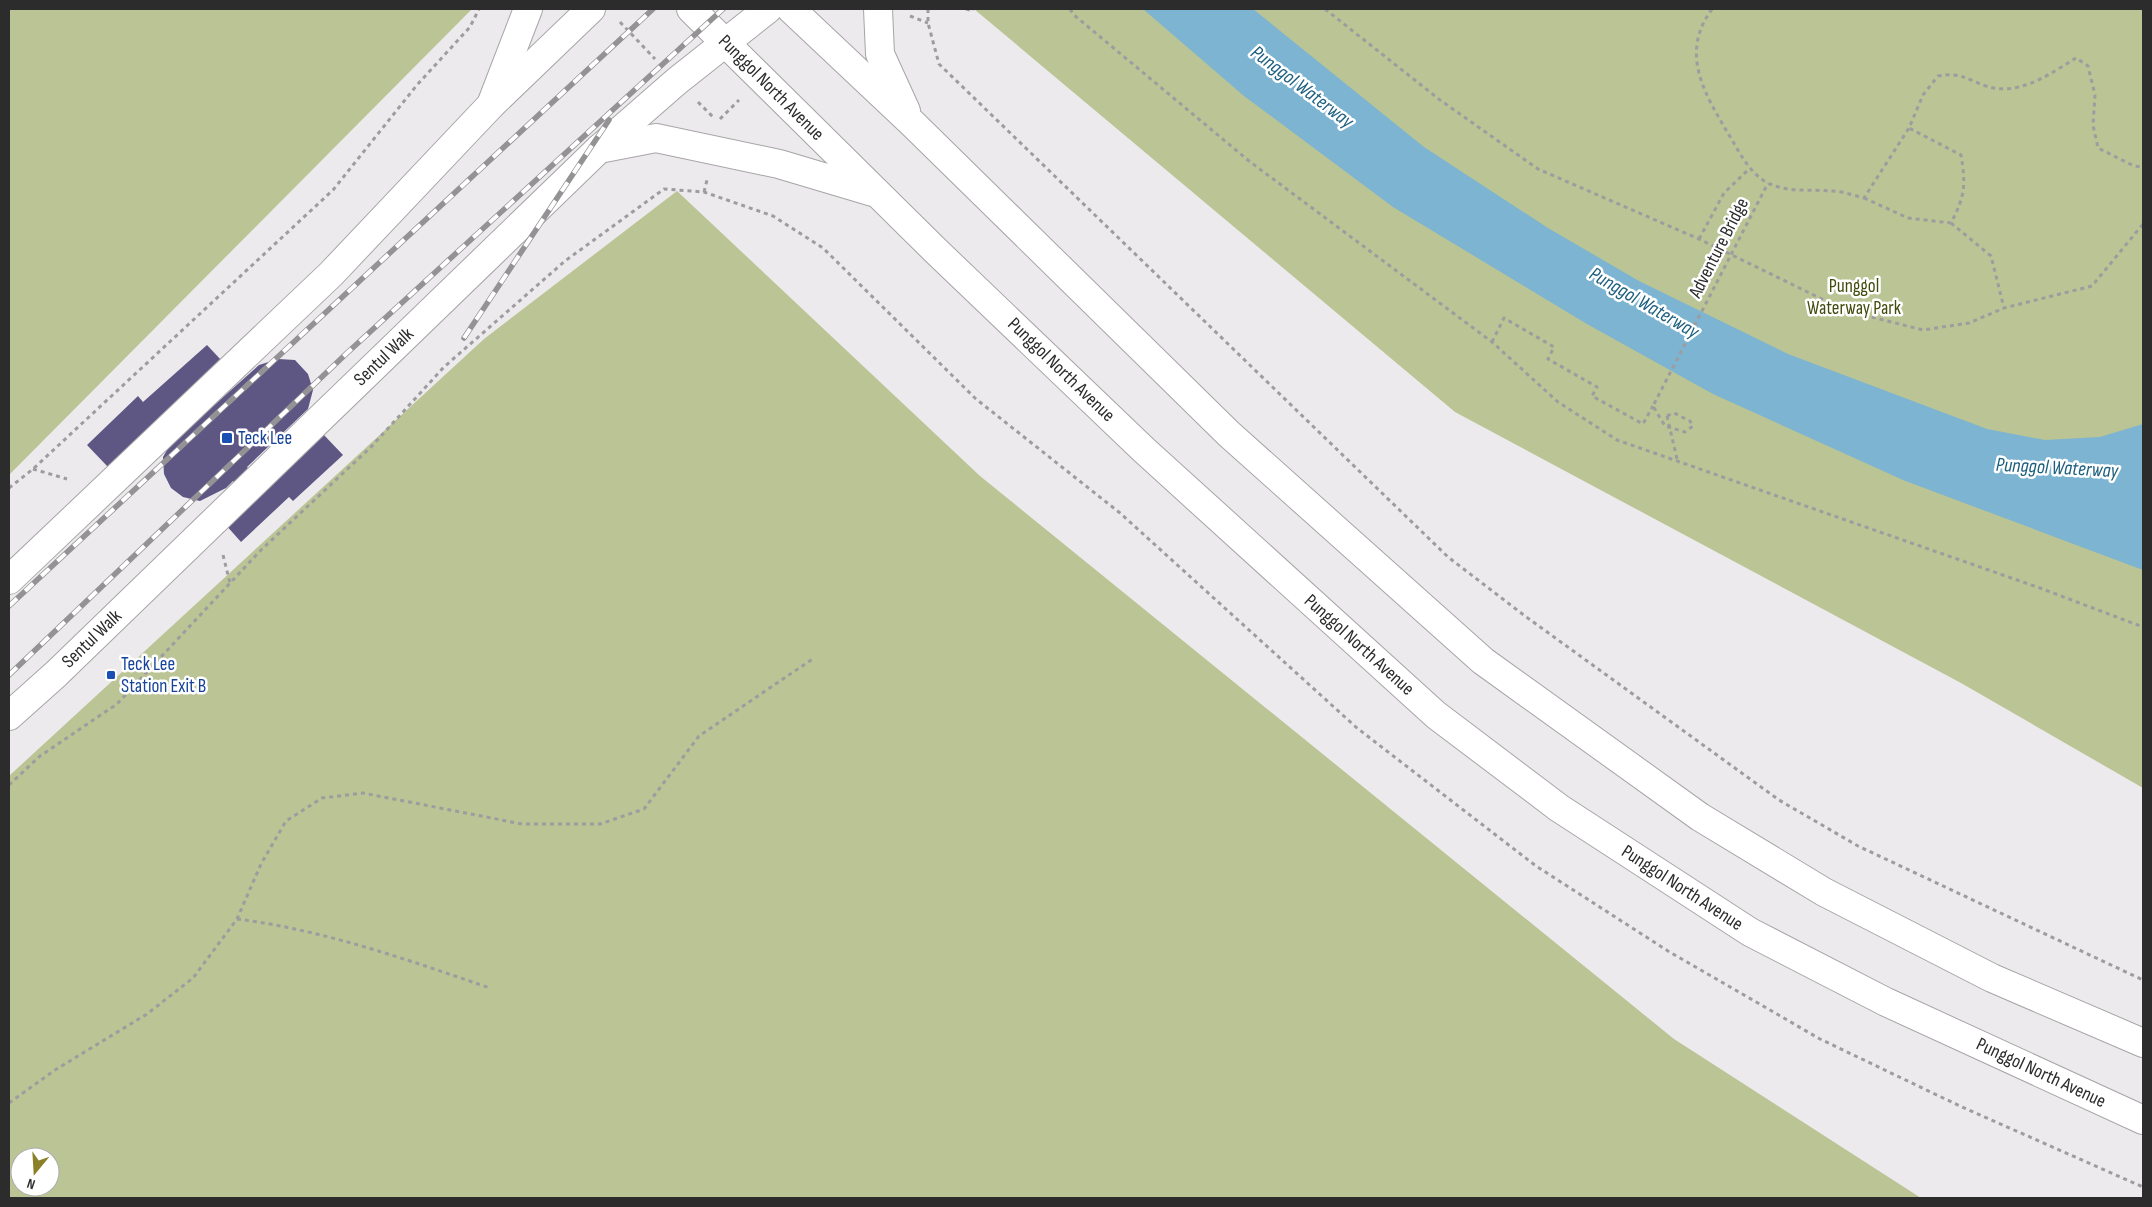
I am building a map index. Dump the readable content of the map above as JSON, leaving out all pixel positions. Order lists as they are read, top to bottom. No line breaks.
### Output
{"streets":{"main road":["Punggol North Avenue","Sentul Walk"],"path":["Adventure Bridge"]},"crossings":[["Punggol North Avenue","Sentul Walk"]],"water":["Punggol Waterway"],"parks":["Punggol Waterway Park"],"places":{"transit":["Teck Lee","Teck Lee Station Exit B"]},"north":"bottom"}
